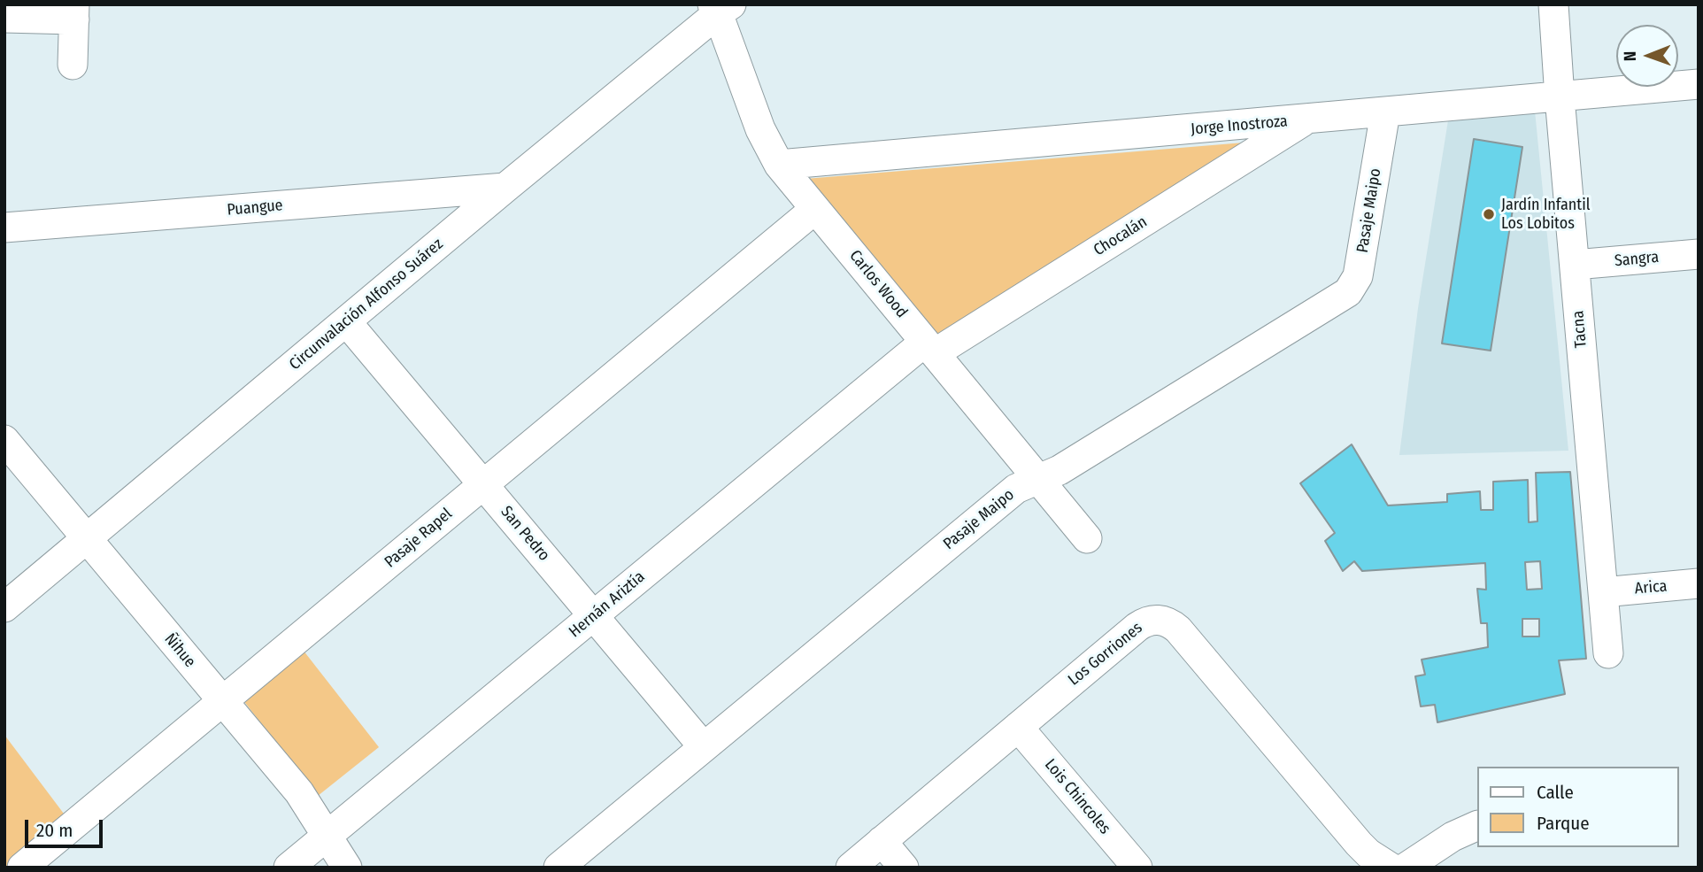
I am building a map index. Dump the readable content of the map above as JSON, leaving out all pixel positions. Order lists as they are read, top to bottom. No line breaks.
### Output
{"streets":{"street":["Jorge Inostroza","Puangue","Pasaje Maipo","Chocalán","Sangra","Carlos Wood","Circunvalación Alfonso Suárez","Tacna","San Pedro","Pasaje Rapel","Arica","Hernán Ariztía","Ñihue","Los Gorriones","Lois Chincoles"]},"crossings":[["Jorge Inostroza","Pasaje Maipo"],["Jorge Inostroza","Chocalán"],["Jorge Inostroza","Carlos Wood"],["Jorge Inostroza","Tacna"],["Puangue","Circunvalación Alfonso Suárez"],["Pasaje Maipo","Carlos Wood"],["Pasaje Maipo","San Pedro"],["Chocalán","Carlos Wood"],["Chocalán","Hernán Ariztía"],["Sangra","Tacna"],["Carlos Wood","Circunvalación Alfonso Suárez"],["Carlos Wood","Pasaje Rapel"],["Carlos Wood","Hernán Ariztía"],["Circunvalación Alfonso Suárez","San Pedro"],["Circunvalación Alfonso Suárez","Ñihue"],["Tacna","Arica"],["San Pedro","Pasaje Rapel"],["San Pedro","Hernán Ariztía"],["Pasaje Rapel","Ñihue"],["Hernán Ariztía","Ñihue"],["Los Gorriones","Lois Chincoles"]],"places":["Jardín Infantil Los Lobitos"],"legend":["Calle","Parque"],"scale_bar":"20 m","north":"left"}
